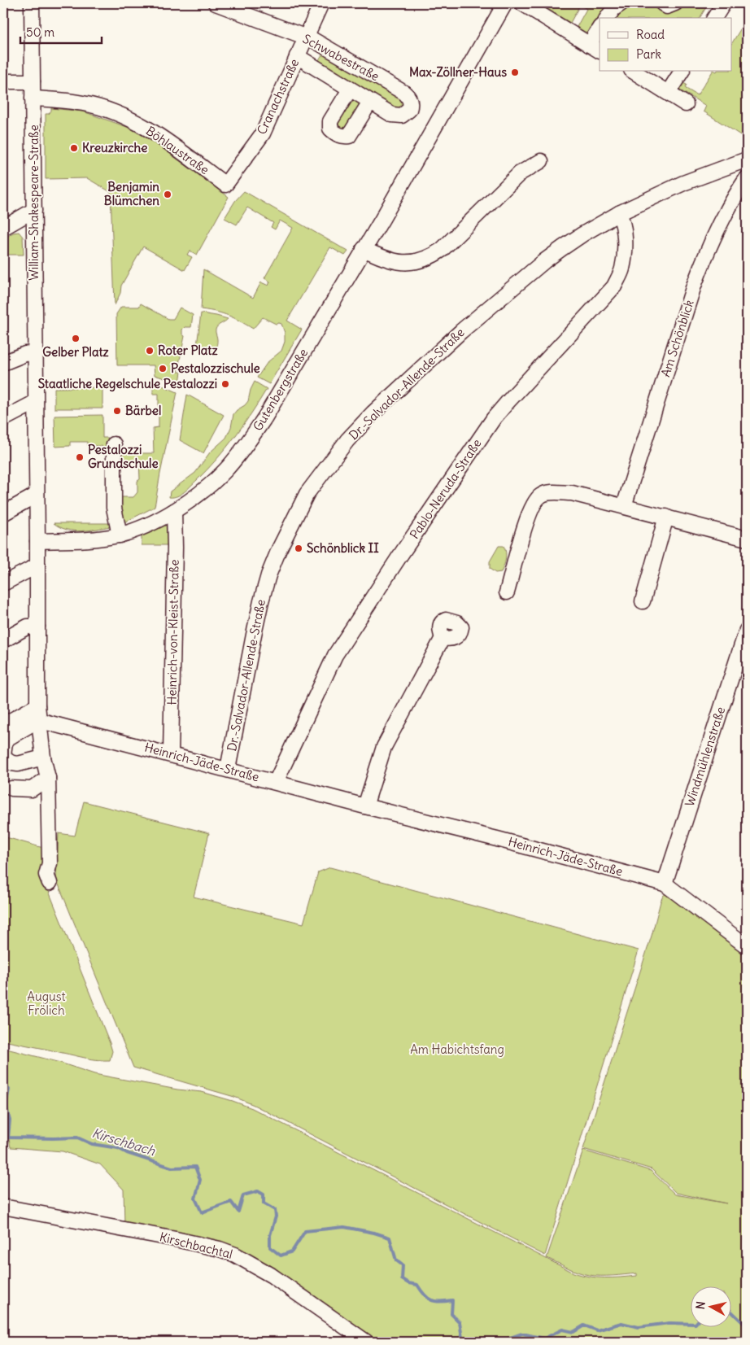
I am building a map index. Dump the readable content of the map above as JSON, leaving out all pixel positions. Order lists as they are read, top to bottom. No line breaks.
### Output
{"streets":{"street":["Schwabestraße","Cranachstraße","Böhlaustraße","William-Shakespeare-Straße","Am Schönblick","Dr.-Salvador-Allende-Straße","Gutenbergstraße","Pablo-Neruda-Straße","Heinrich-von-Kleist-Straße","Windmühlenstraße","Heinrich-Jäde-Straße","Kirschbachtal"]},"crossings":[["Schwabestraße","Cranachstraße"],["Cranachstraße","Böhlaustraße"],["Böhlaustraße","William-Shakespeare-Straße"],["William-Shakespeare-Straße","Gutenbergstraße"],["William-Shakespeare-Straße","Heinrich-Jäde-Straße"],["Dr.-Salvador-Allende-Straße","Pablo-Neruda-Straße"],["Dr.-Salvador-Allende-Straße","Heinrich-Jäde-Straße"],["Gutenbergstraße","Heinrich-von-Kleist-Straße"],["Pablo-Neruda-Straße","Heinrich-Jäde-Straße"],["Heinrich-von-Kleist-Straße","Heinrich-Jäde-Straße"],["Windmühlenstraße","Heinrich-Jäde-Straße"]],"water":["Kirschbach"],"parks":["August Frölich","Am Habichtsfang"],"places":["Max-Zöllner-Haus","Kreuzkirche","Benjamin Blümchen","Gelber Platz","Roter Platz","Pestalozzischule","Staatliche Regelschule Pestalozzi","Bärbel","Pestalozzi Grundschule","Schönblick II"],"legend":["Road","Park"],"scale_bar":"50 m","north":"left"}
